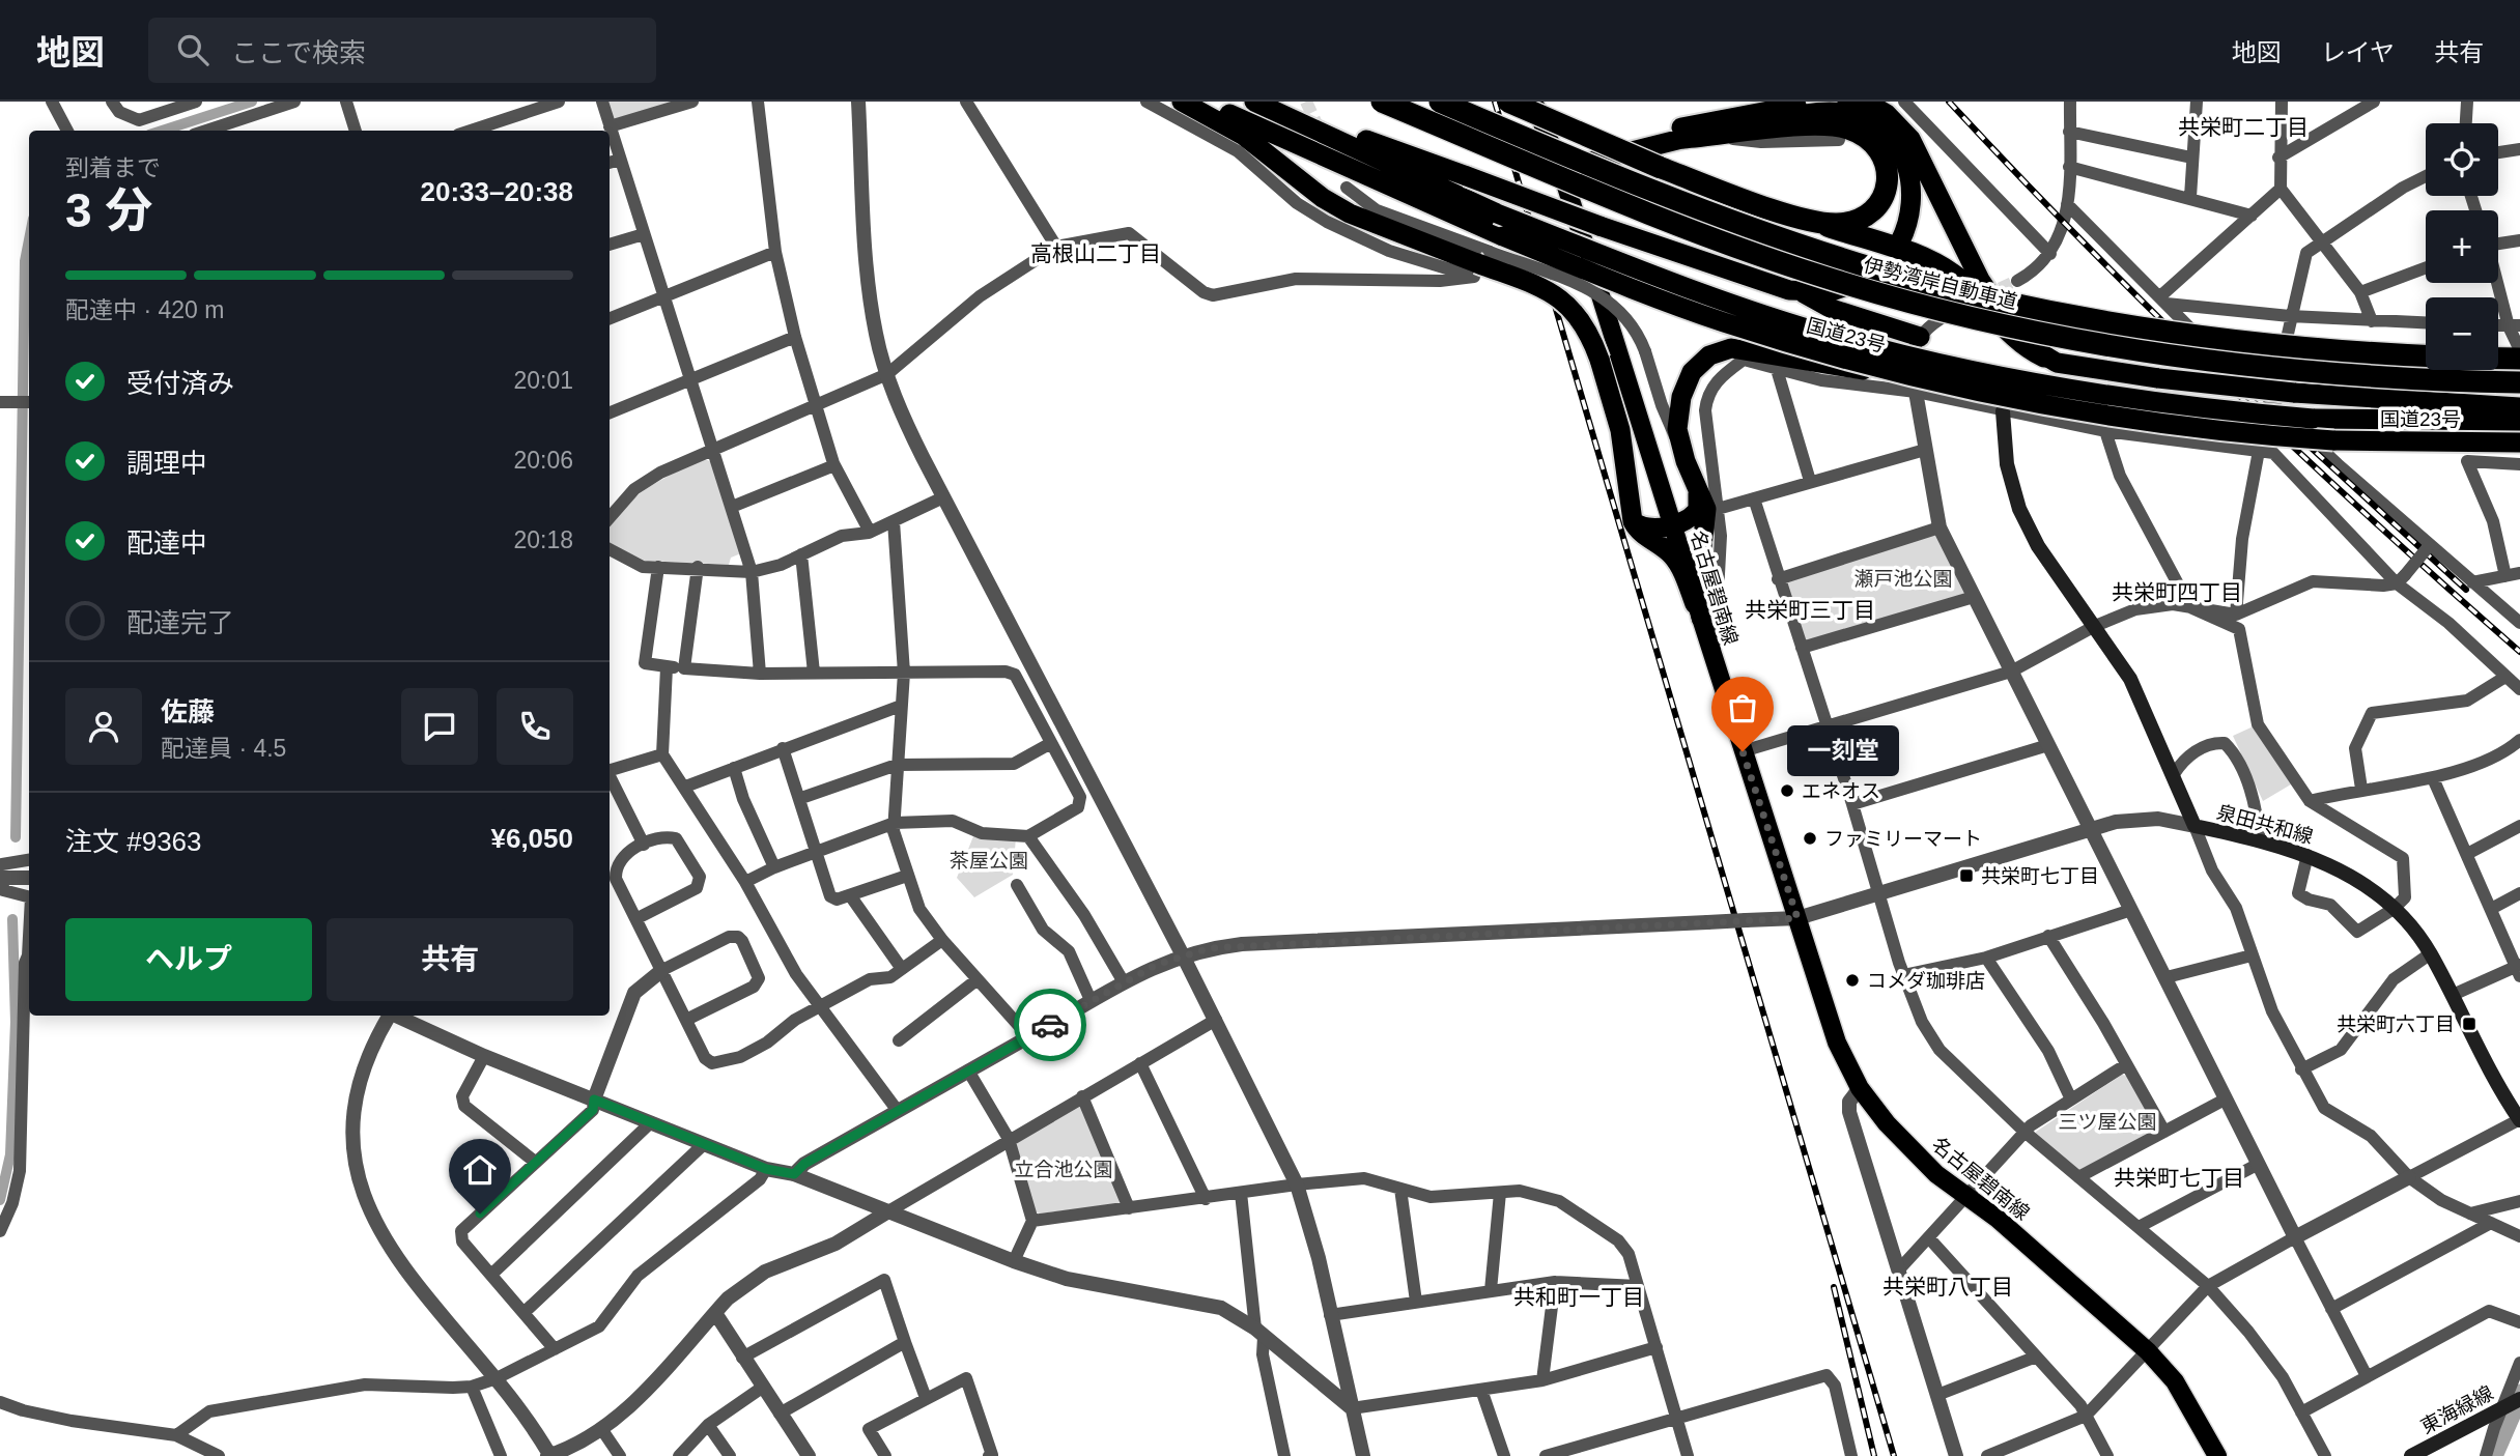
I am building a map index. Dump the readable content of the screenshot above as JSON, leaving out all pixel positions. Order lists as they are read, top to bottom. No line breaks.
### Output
{"streets":{"highway":["伊勢湾岸自動車道","国道23号"],"main road":["名古屋碧南線","泉田共和線","東海緑線"]},"districts":["共栄町二丁目","高根山二丁目","共栄町四丁目","共栄町三丁目","共栄町七丁目","共栄町八丁目","共和町一丁目"],"parks":["瀬戸池公園","茶屋公園","三ツ屋公園","立合池公園"],"places":{"other":["一刻堂","エネオス","ファミリーマート","コメダ珈琲店"],"transit":["共栄町七丁目","共栄町六丁目"]},"page":{"header":"地図","search":"ここで検索","nav":["地図","レイヤ","共有"],"map_buttons":["+","−"],"heading":["3 分","到着まで","20:33–20:38"],"panel":["佐藤","配達員 · 4.5","注文 #9363","¥6,050"],"bar":"配達中 · 420 m","list":[["受付済み","20:01"],["調理中","20:06"],["配達中","20:18"],"配達完了"],"bubble":"一刻堂","buttons":["ヘルプ","共有"]}}
